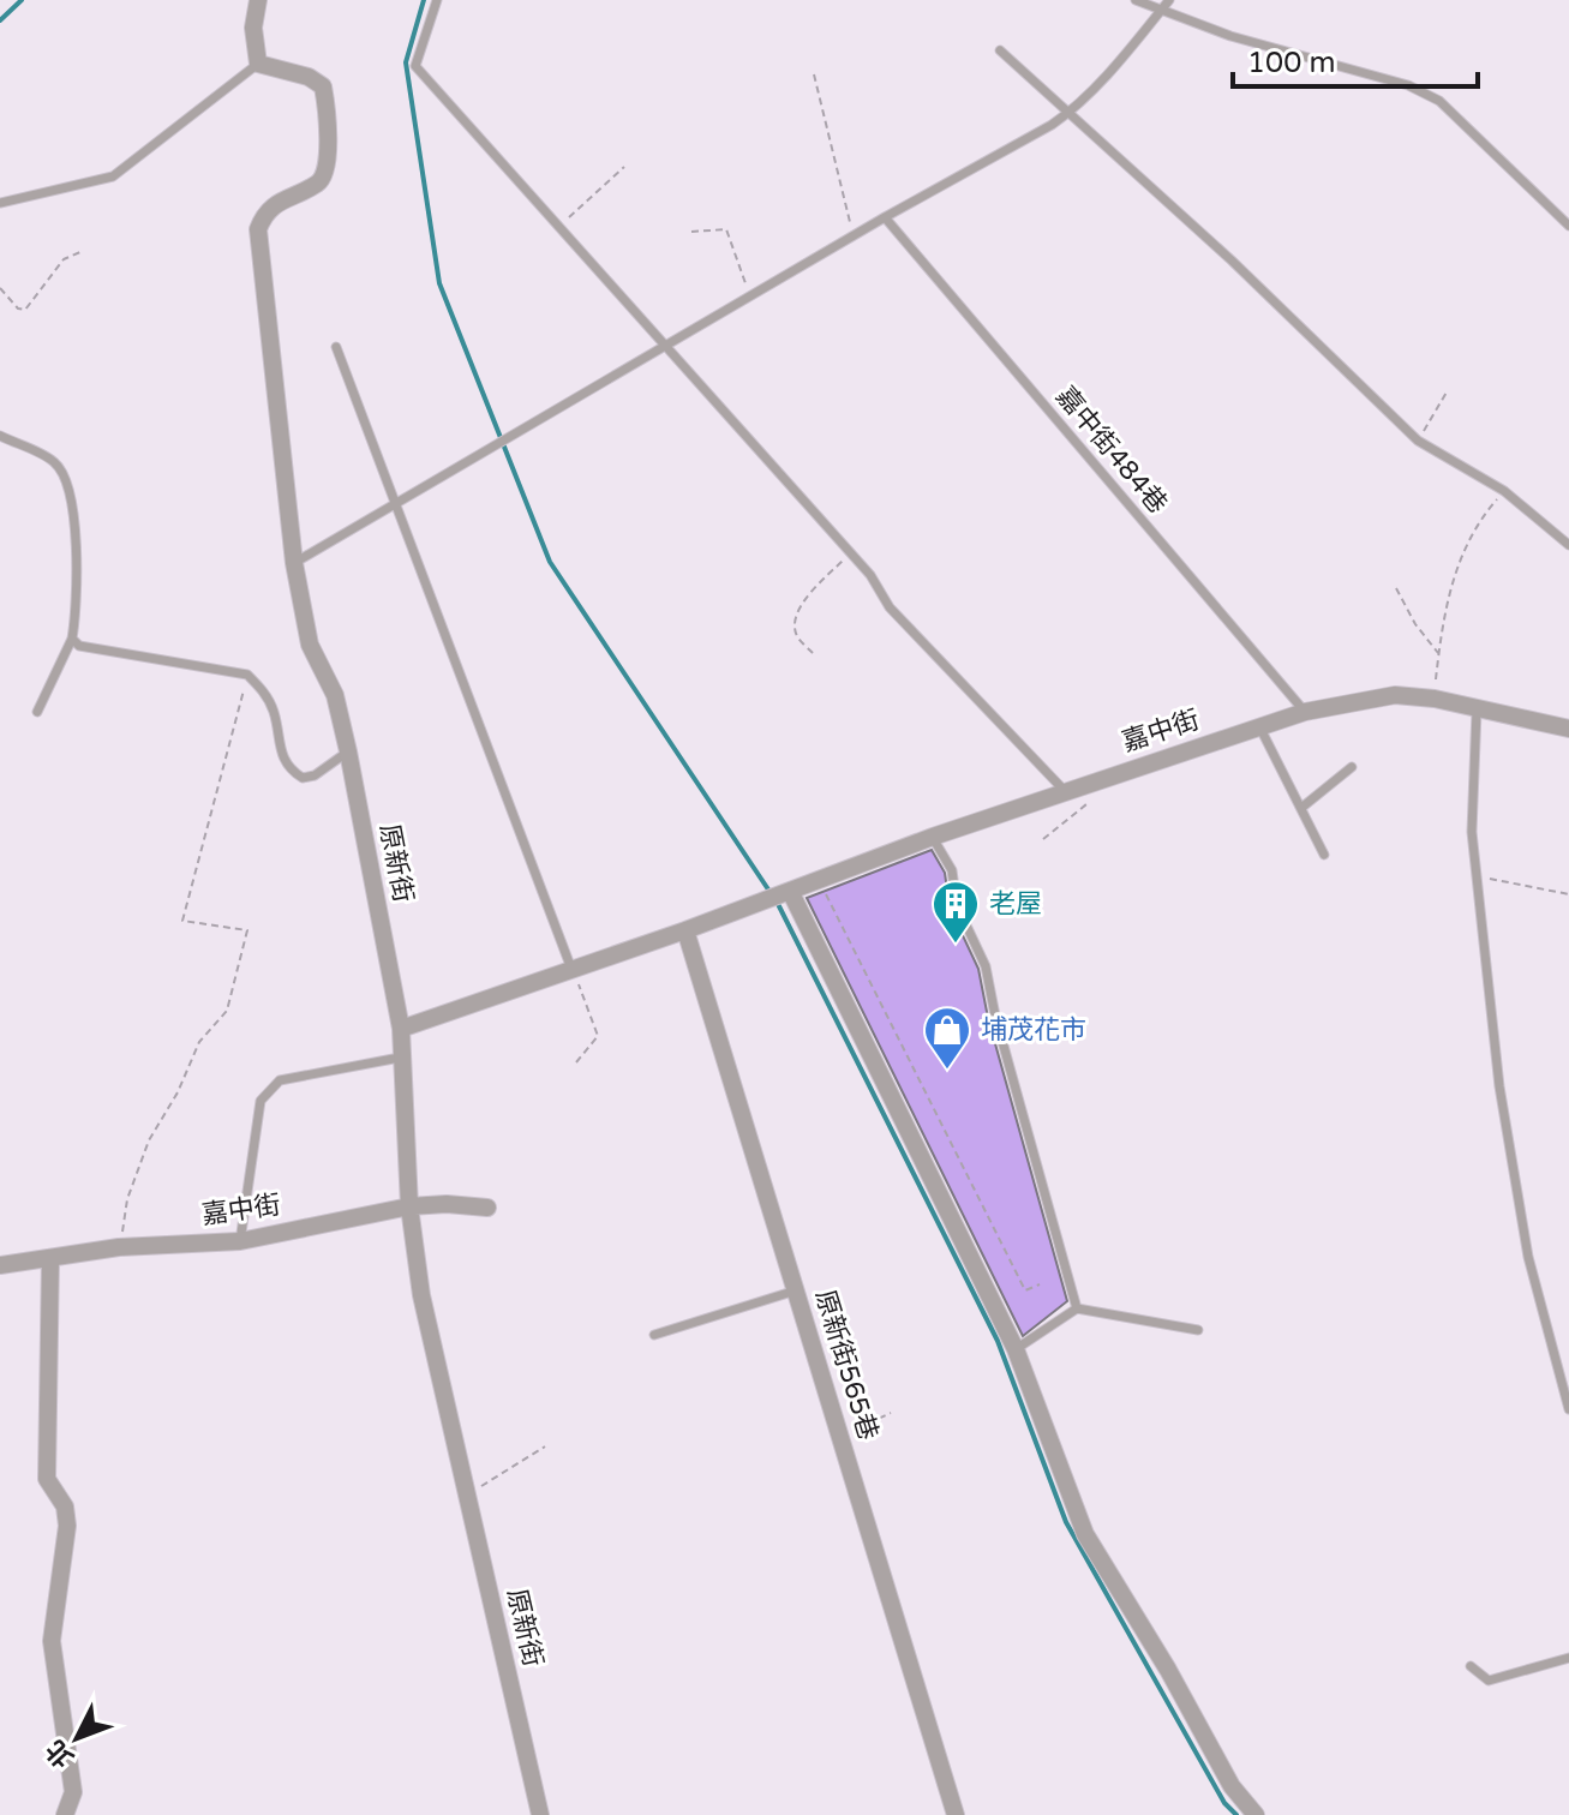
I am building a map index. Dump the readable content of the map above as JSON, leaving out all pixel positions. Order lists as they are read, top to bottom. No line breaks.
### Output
{"streets":{"street":["嘉中街","原新街","原新街565巷"],"lane":["嘉中街484巷"]},"crossings":[["嘉中街484巷","嘉中街"],["嘉中街","原新街"],["嘉中街","原新街565巷"]],"places":{"building":["老屋"],"shop":["埔茂花市"]},"scale_bar":"100 m","north":"bottom left"}
